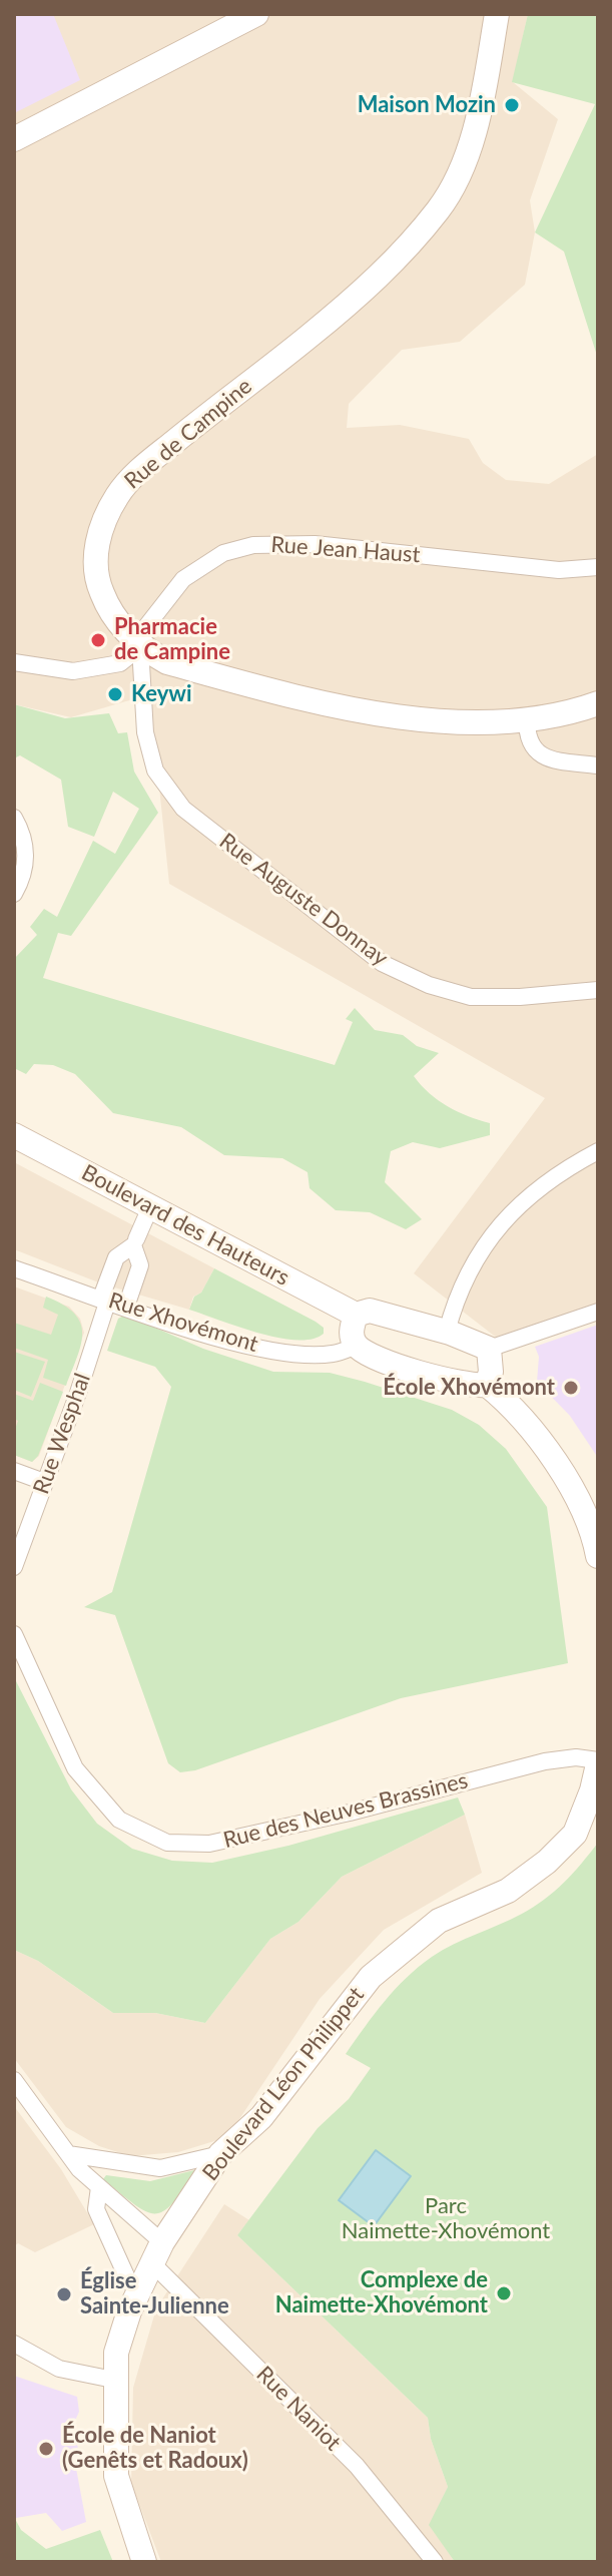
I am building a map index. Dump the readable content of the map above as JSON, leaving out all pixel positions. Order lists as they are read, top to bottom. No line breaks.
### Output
{"streets":{"street":["Rue de Campine","Rue Jean Haust","Rue Auguste Donnay","Boulevard des Hauteurs","Rue Xhovémont","Rue Wesphal","Rue des Neuves Brassines","Boulevard Léon Philippet","Rue Naniot"]},"crossings":[["Rue de Campine","Rue Jean Haust"],["Rue de Campine","Rue Auguste Donnay"],["Rue Jean Haust","Rue Auguste Donnay"],["Rue Xhovémont","Rue Wesphal"],["Rue des Neuves Brassines","Boulevard Léon Philippet"],["Boulevard Léon Philippet","Rue Naniot"]],"parks":["Parc Naimette-Xhovémont"],"places":["Maison Mozin","Pharmacie de Campine","Keywi","École Xhovémont","Complexe de Naimette-Xhovémont","Église Sainte-Julienne","École de Naniot (Genêts et Radoux)"]}
